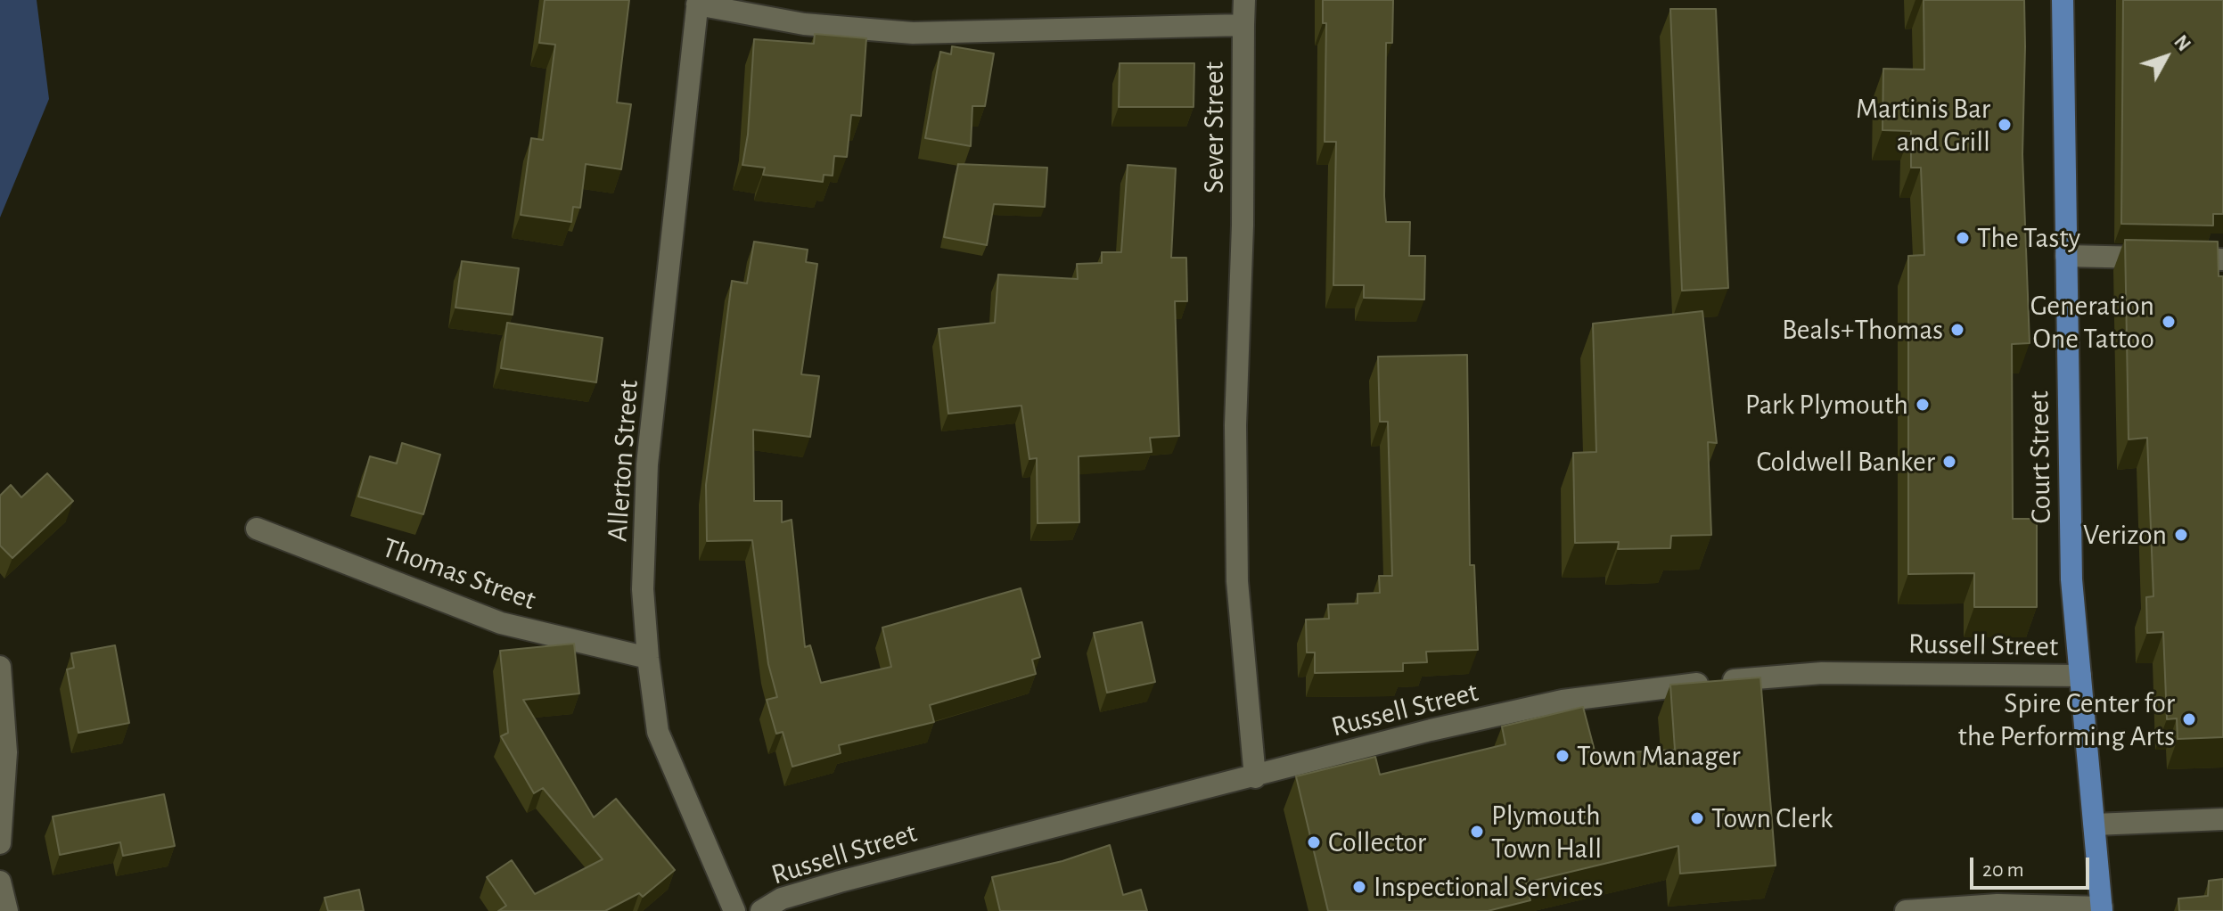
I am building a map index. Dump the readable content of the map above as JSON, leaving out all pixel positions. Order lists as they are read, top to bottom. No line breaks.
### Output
{"streets":{"main road":["Court Street"],"street":["Sever Street","Allerton Street","Thomas Street","Russell Street"]},"crossings":[["Sever Street","Allerton Street"],["Sever Street","Russell Street"],["Court Street","Russell Street"],["Allerton Street","Thomas Street"]],"places":["Martinis Bar and Grill","The Tasty","Generation One Tattoo","Beals+Thomas","Park Plymouth","Coldwell Banker","Verizon","Spire Center for the Performing Arts","Town Manager","Town Clerk","Plymouth Town Hall","Collector","Inspectional Services"],"scale_bar":"20 m","north":"top right"}
